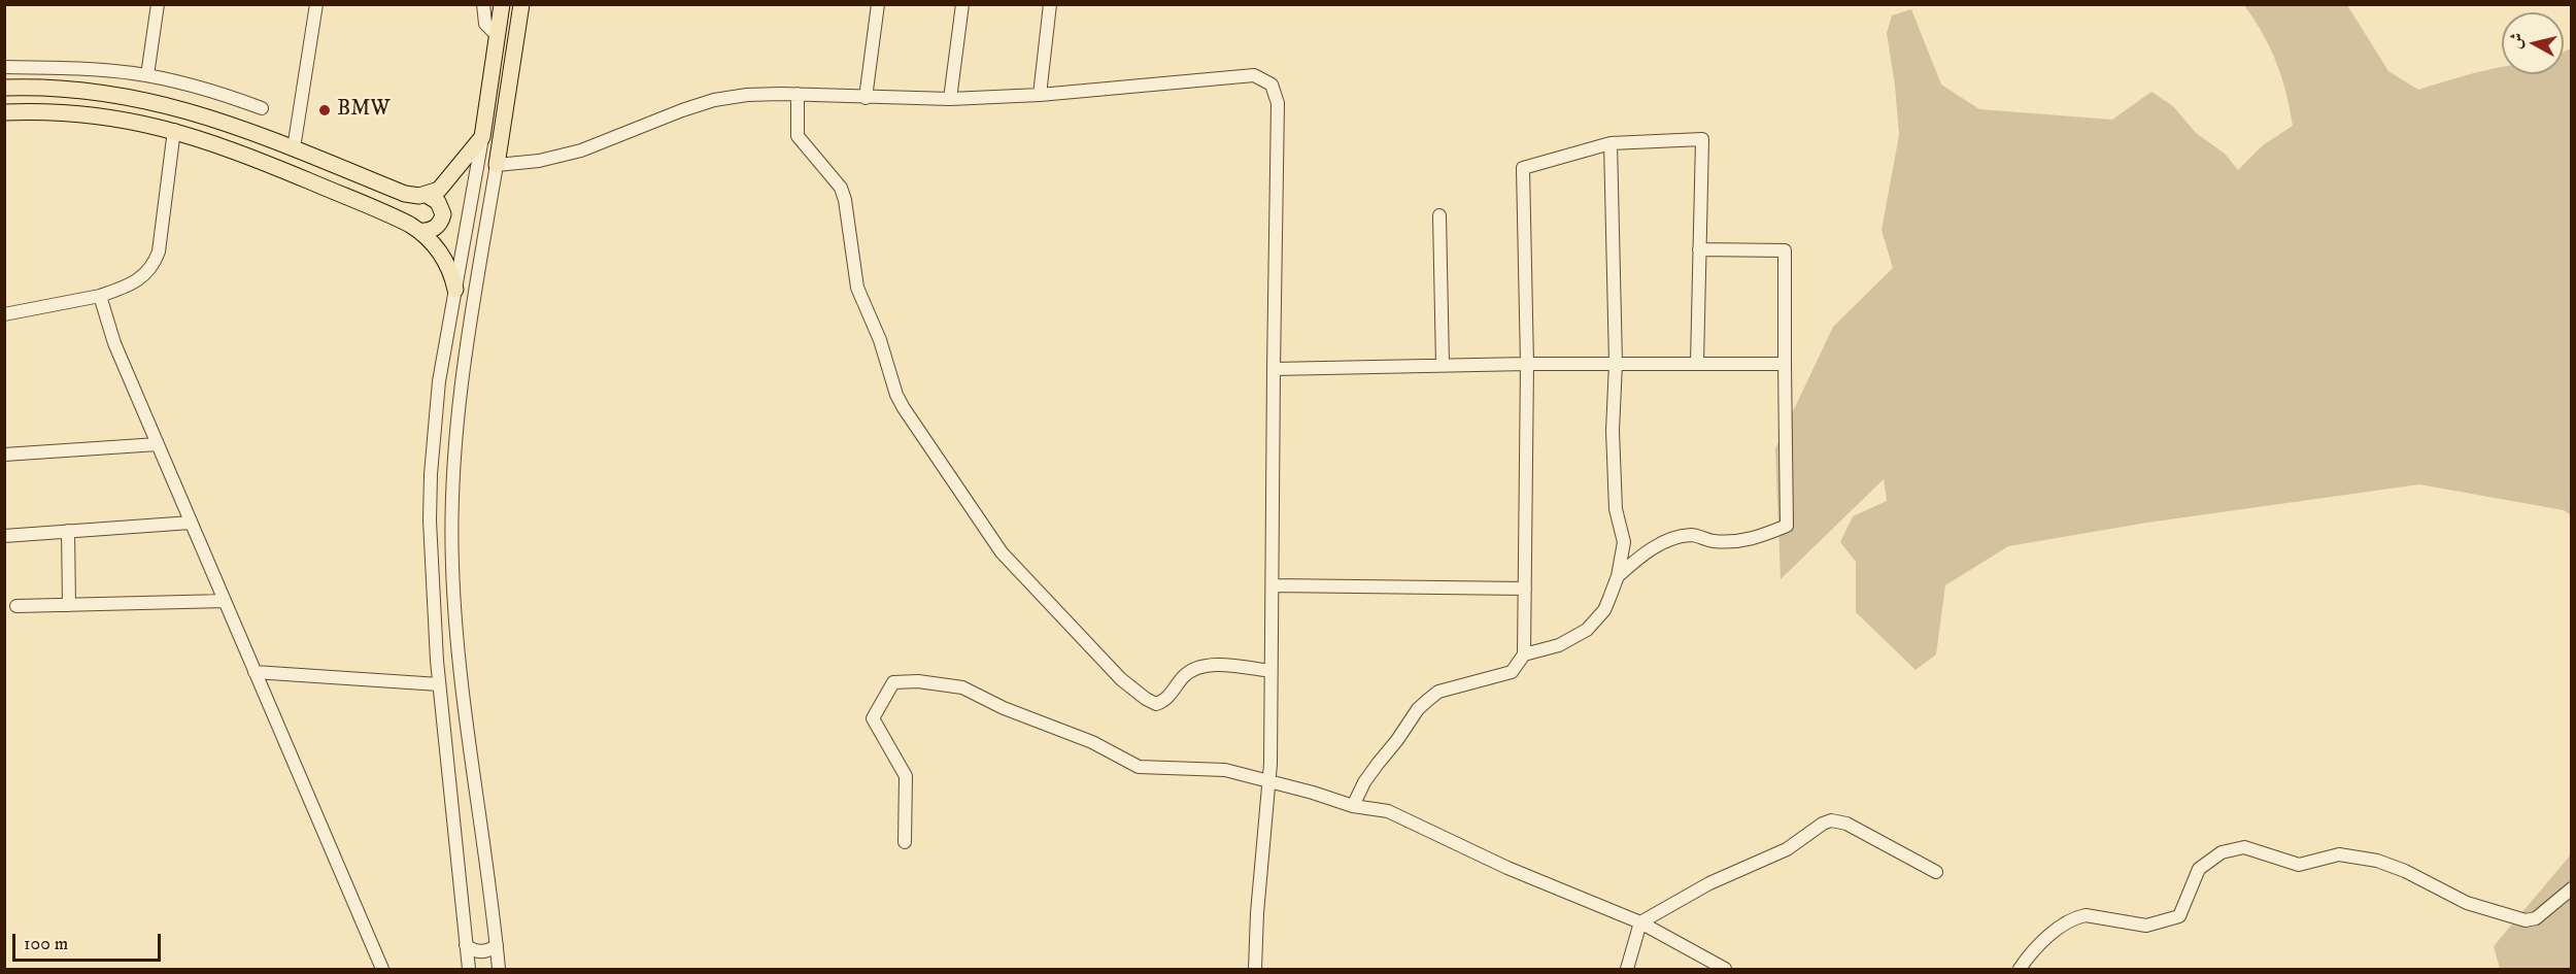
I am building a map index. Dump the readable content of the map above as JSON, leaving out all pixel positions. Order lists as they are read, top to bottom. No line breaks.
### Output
{"places":["BMW"],"scale_bar":"100 m","north":"left"}
